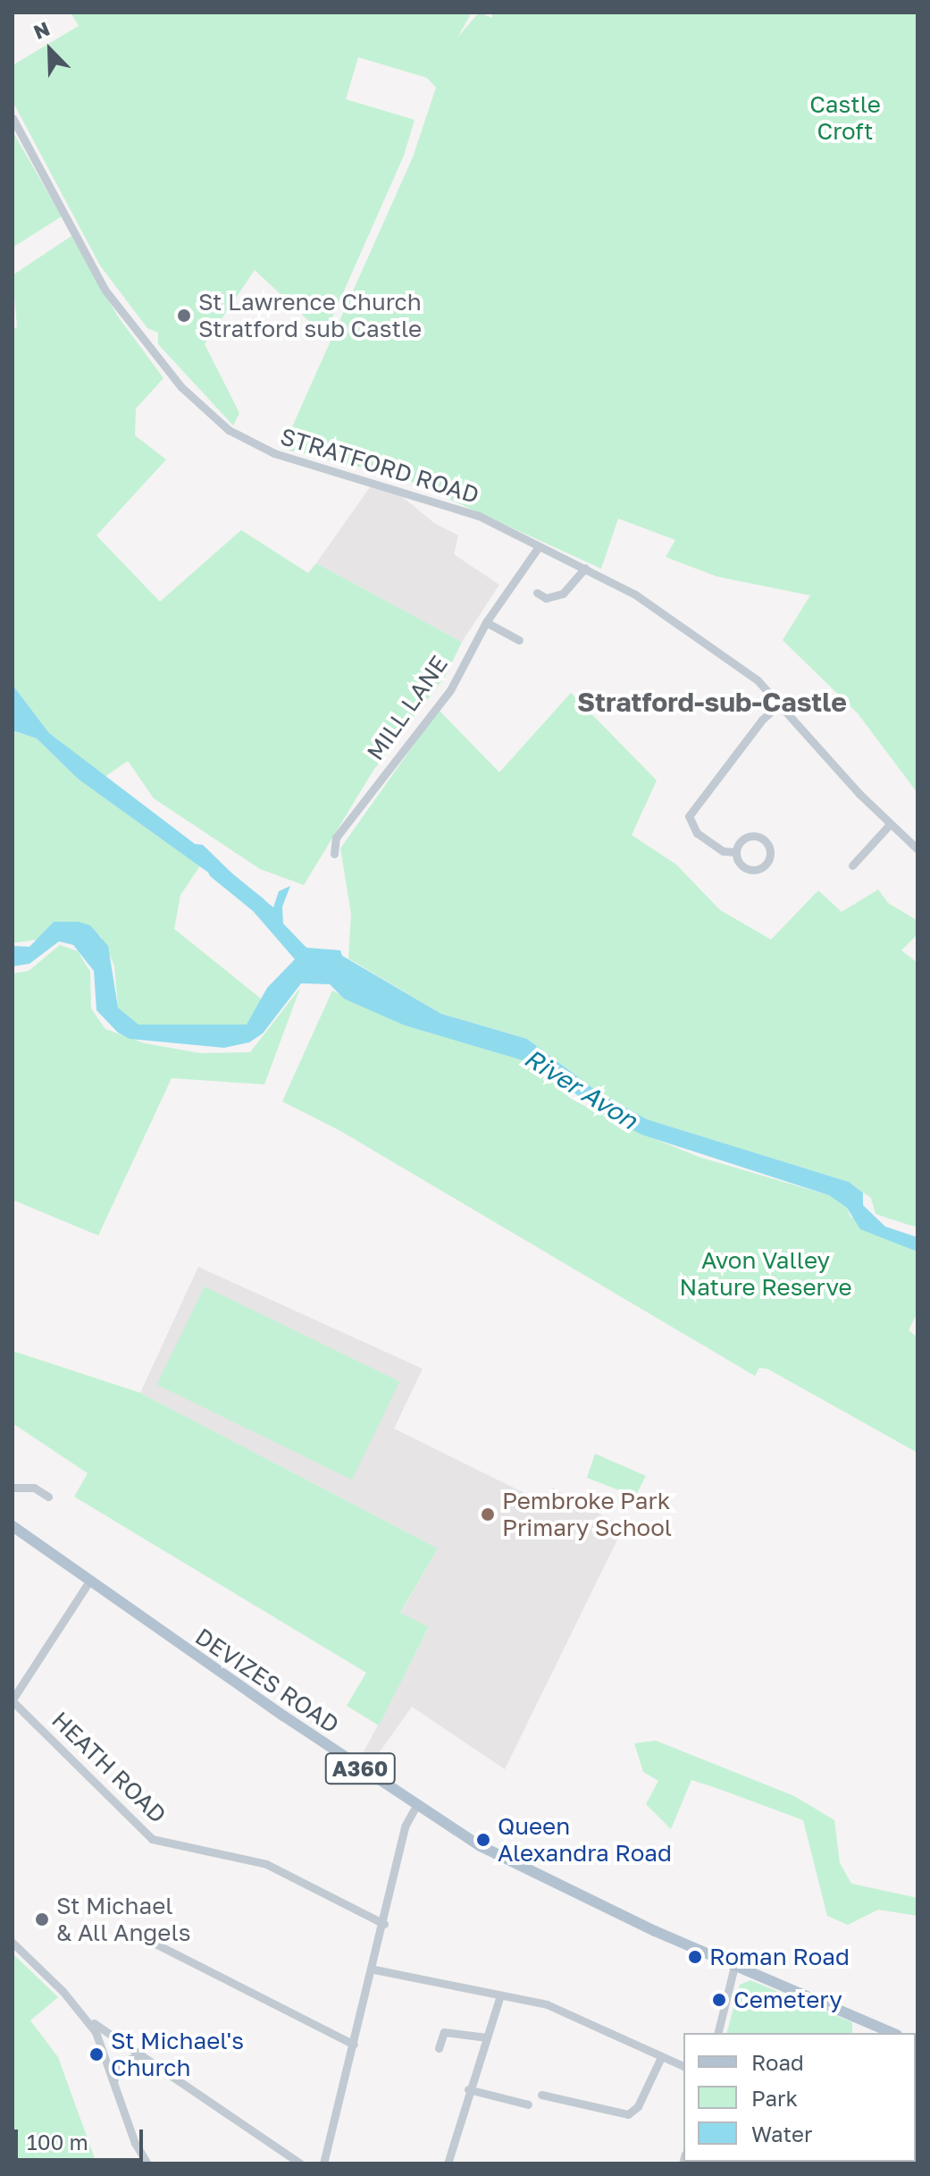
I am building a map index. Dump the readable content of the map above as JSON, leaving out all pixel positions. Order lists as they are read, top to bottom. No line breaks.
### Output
{"streets":{"main road":["DEVIZES ROAD","A360"],"street":["STRATFORD ROAD","MILL LANE","HEATH ROAD"]},"crossings":[["STRATFORD ROAD","MILL LANE"],["DEVIZES ROAD","HEATH ROAD"]],"districts":["Stratford-sub-Castle"],"water":["River Avon"],"parks":["Castle Croft","Avon Valley Nature Reserve"],"places":["St Lawrence Church Stratford sub Castle","Pembroke Park Primary School","Queen Alexandra Road","St Michael & All Angels","Roman Road","Cemetery","St Michael's Church"],"legend":["Road","Park","Water"],"scale_bar":"100 m","north":"top left"}
